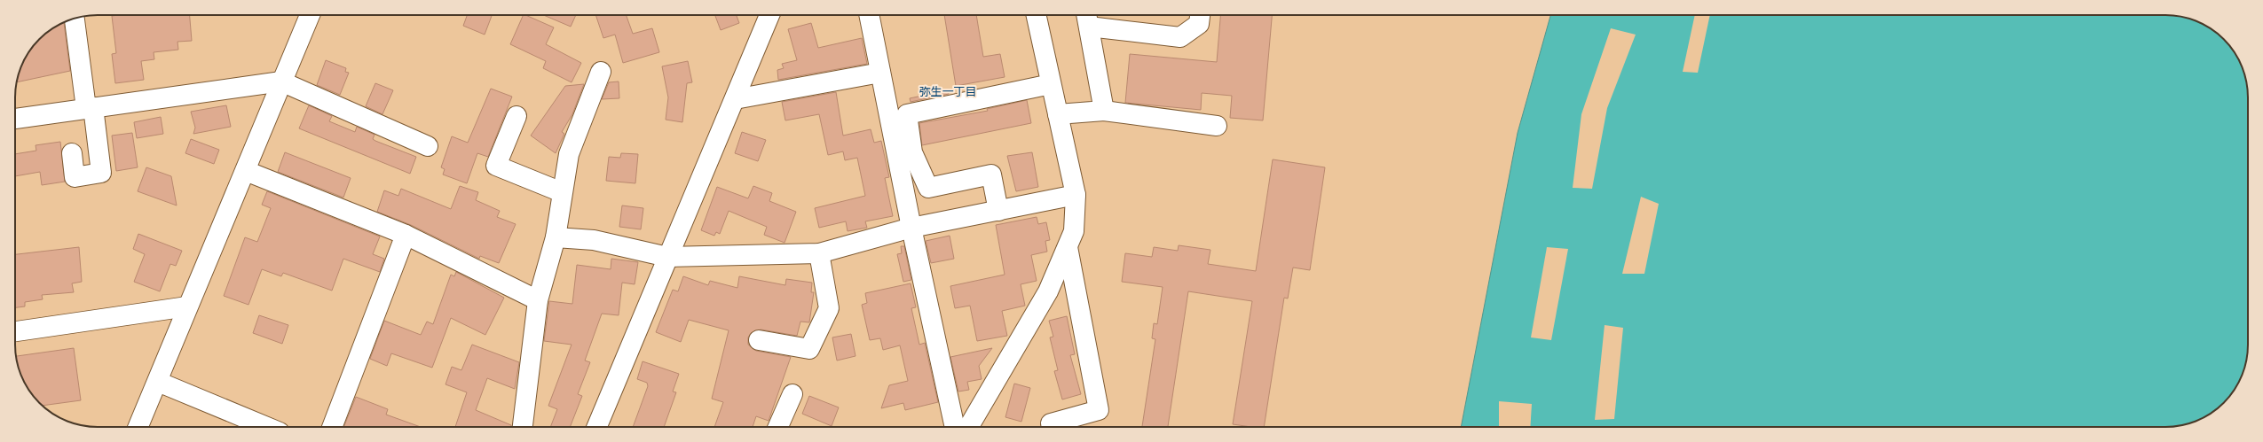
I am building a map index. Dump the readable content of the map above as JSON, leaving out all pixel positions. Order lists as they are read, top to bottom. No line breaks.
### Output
{"districts":["弥生一丁目"]}
